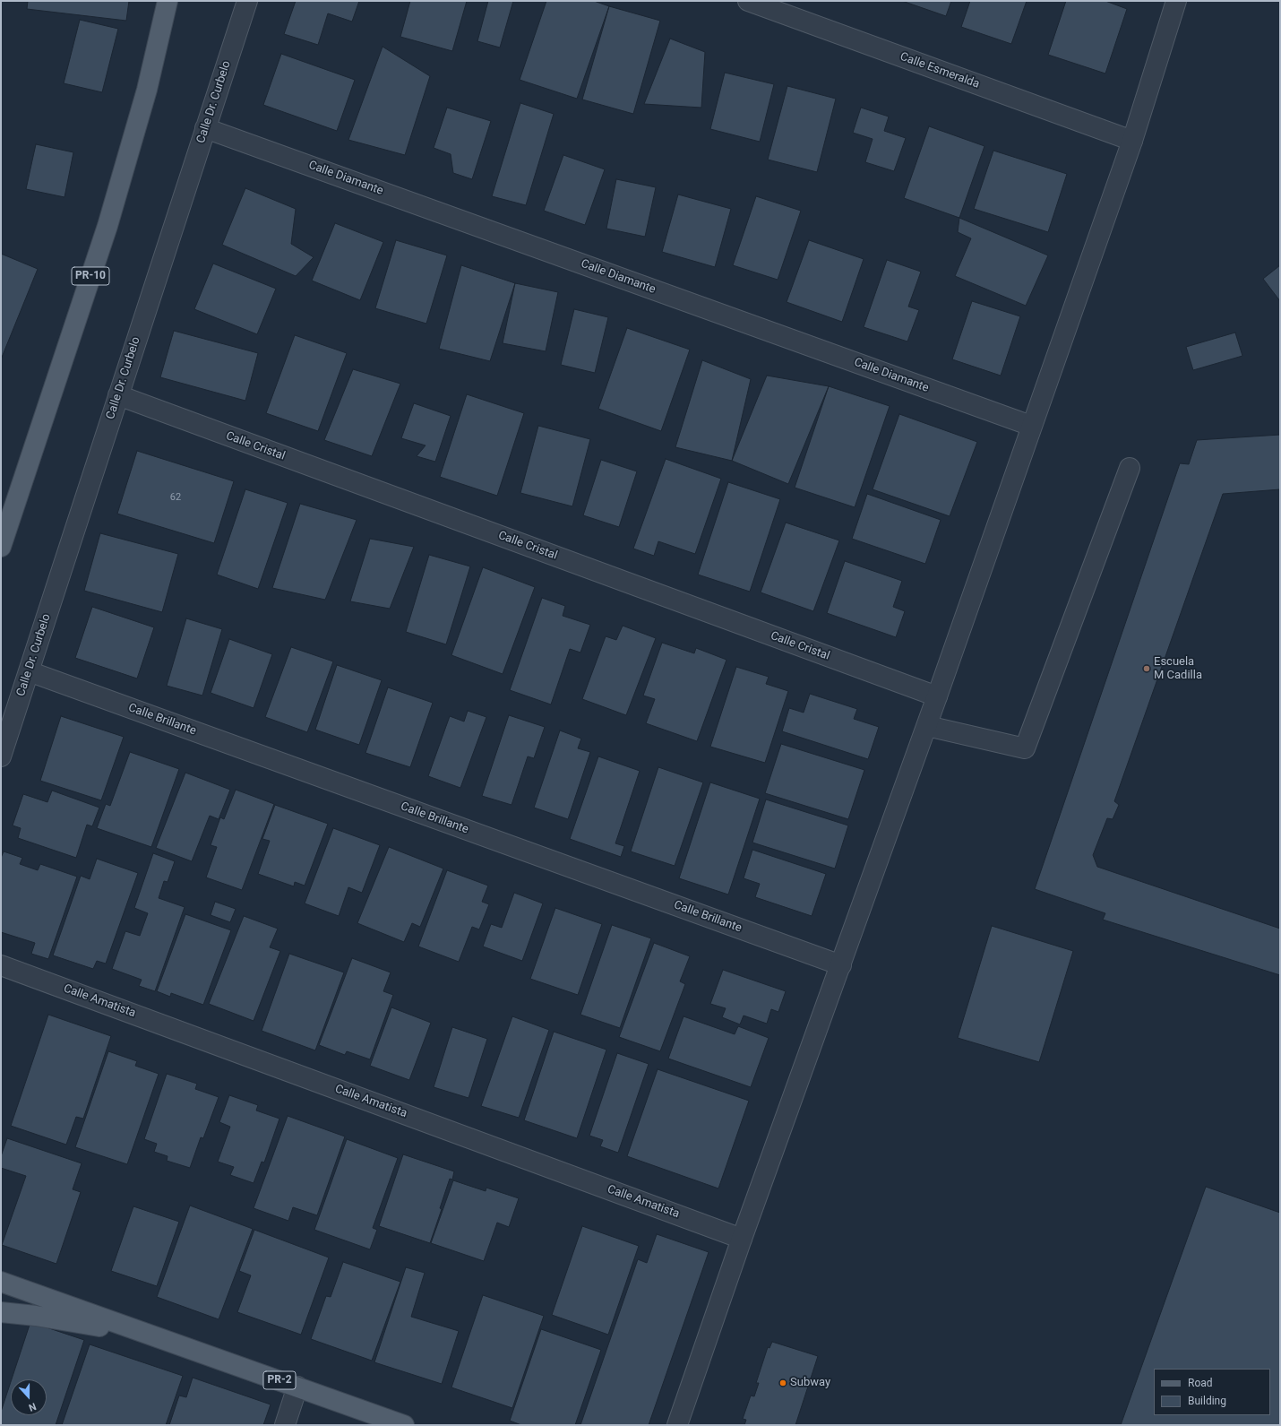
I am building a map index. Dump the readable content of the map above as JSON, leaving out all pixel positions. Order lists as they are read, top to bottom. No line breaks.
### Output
{"streets":{"main road":["PR-10","PR-2"],"street":["Calle Esmeralda","Calle Dr. Curbelo","Calle Diamante","Calle Cristal","Calle Brillante","Calle Amatista"]},"crossings":[["Calle Dr. Curbelo","Calle Diamante"],["Calle Dr. Curbelo","Calle Cristal"],["Calle Dr. Curbelo","Calle Brillante"]],"places":["Escuela M Cadilla","Subway"],"house_numbers":["62"],"legend":["Road","Building"],"north":"bottom"}
